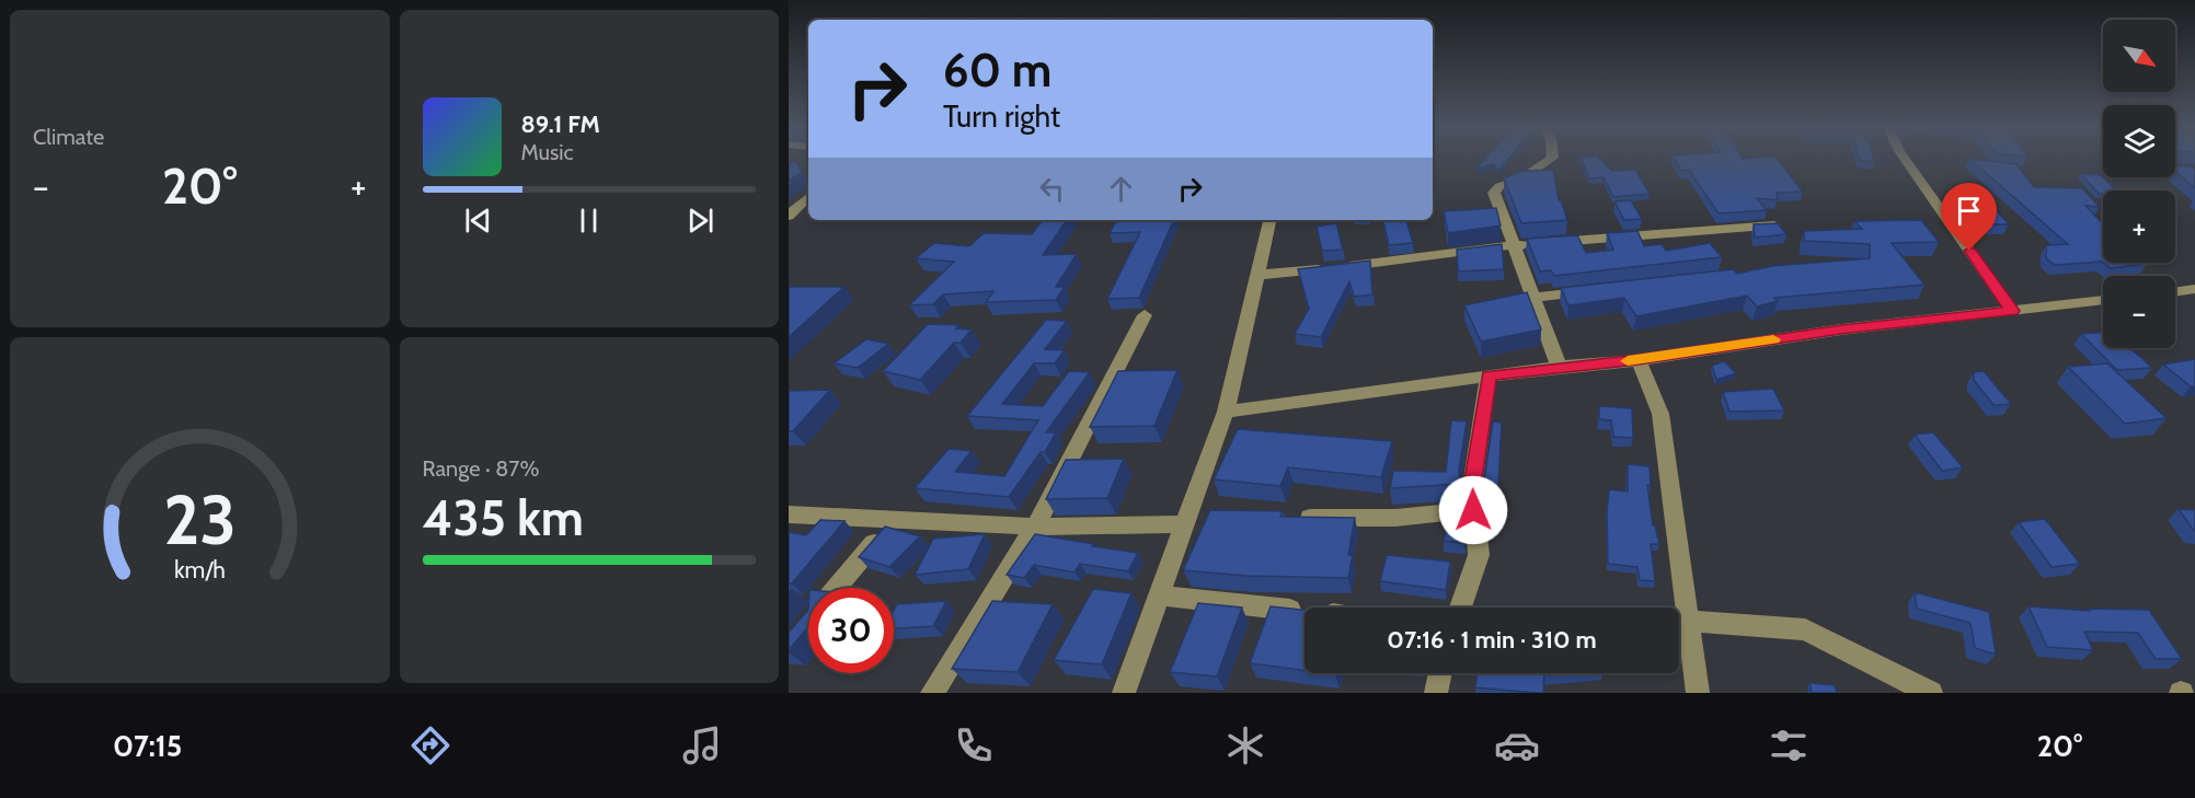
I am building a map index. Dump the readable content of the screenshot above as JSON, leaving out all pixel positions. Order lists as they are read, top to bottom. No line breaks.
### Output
{"north":"bottom right","page":{"tile":["Climate",["Range · 87%","435 km"]],"map_buttons":["+","−"],"turn":["60 m","Turn right"],"song":["89.1 FM","Music"],"heat":["−","20°","+"],"limit":"30","trip":"07:16 · 1 min · 310 m","tabs":["07:15","20°"],"gauge":["23","km/h"]}}
